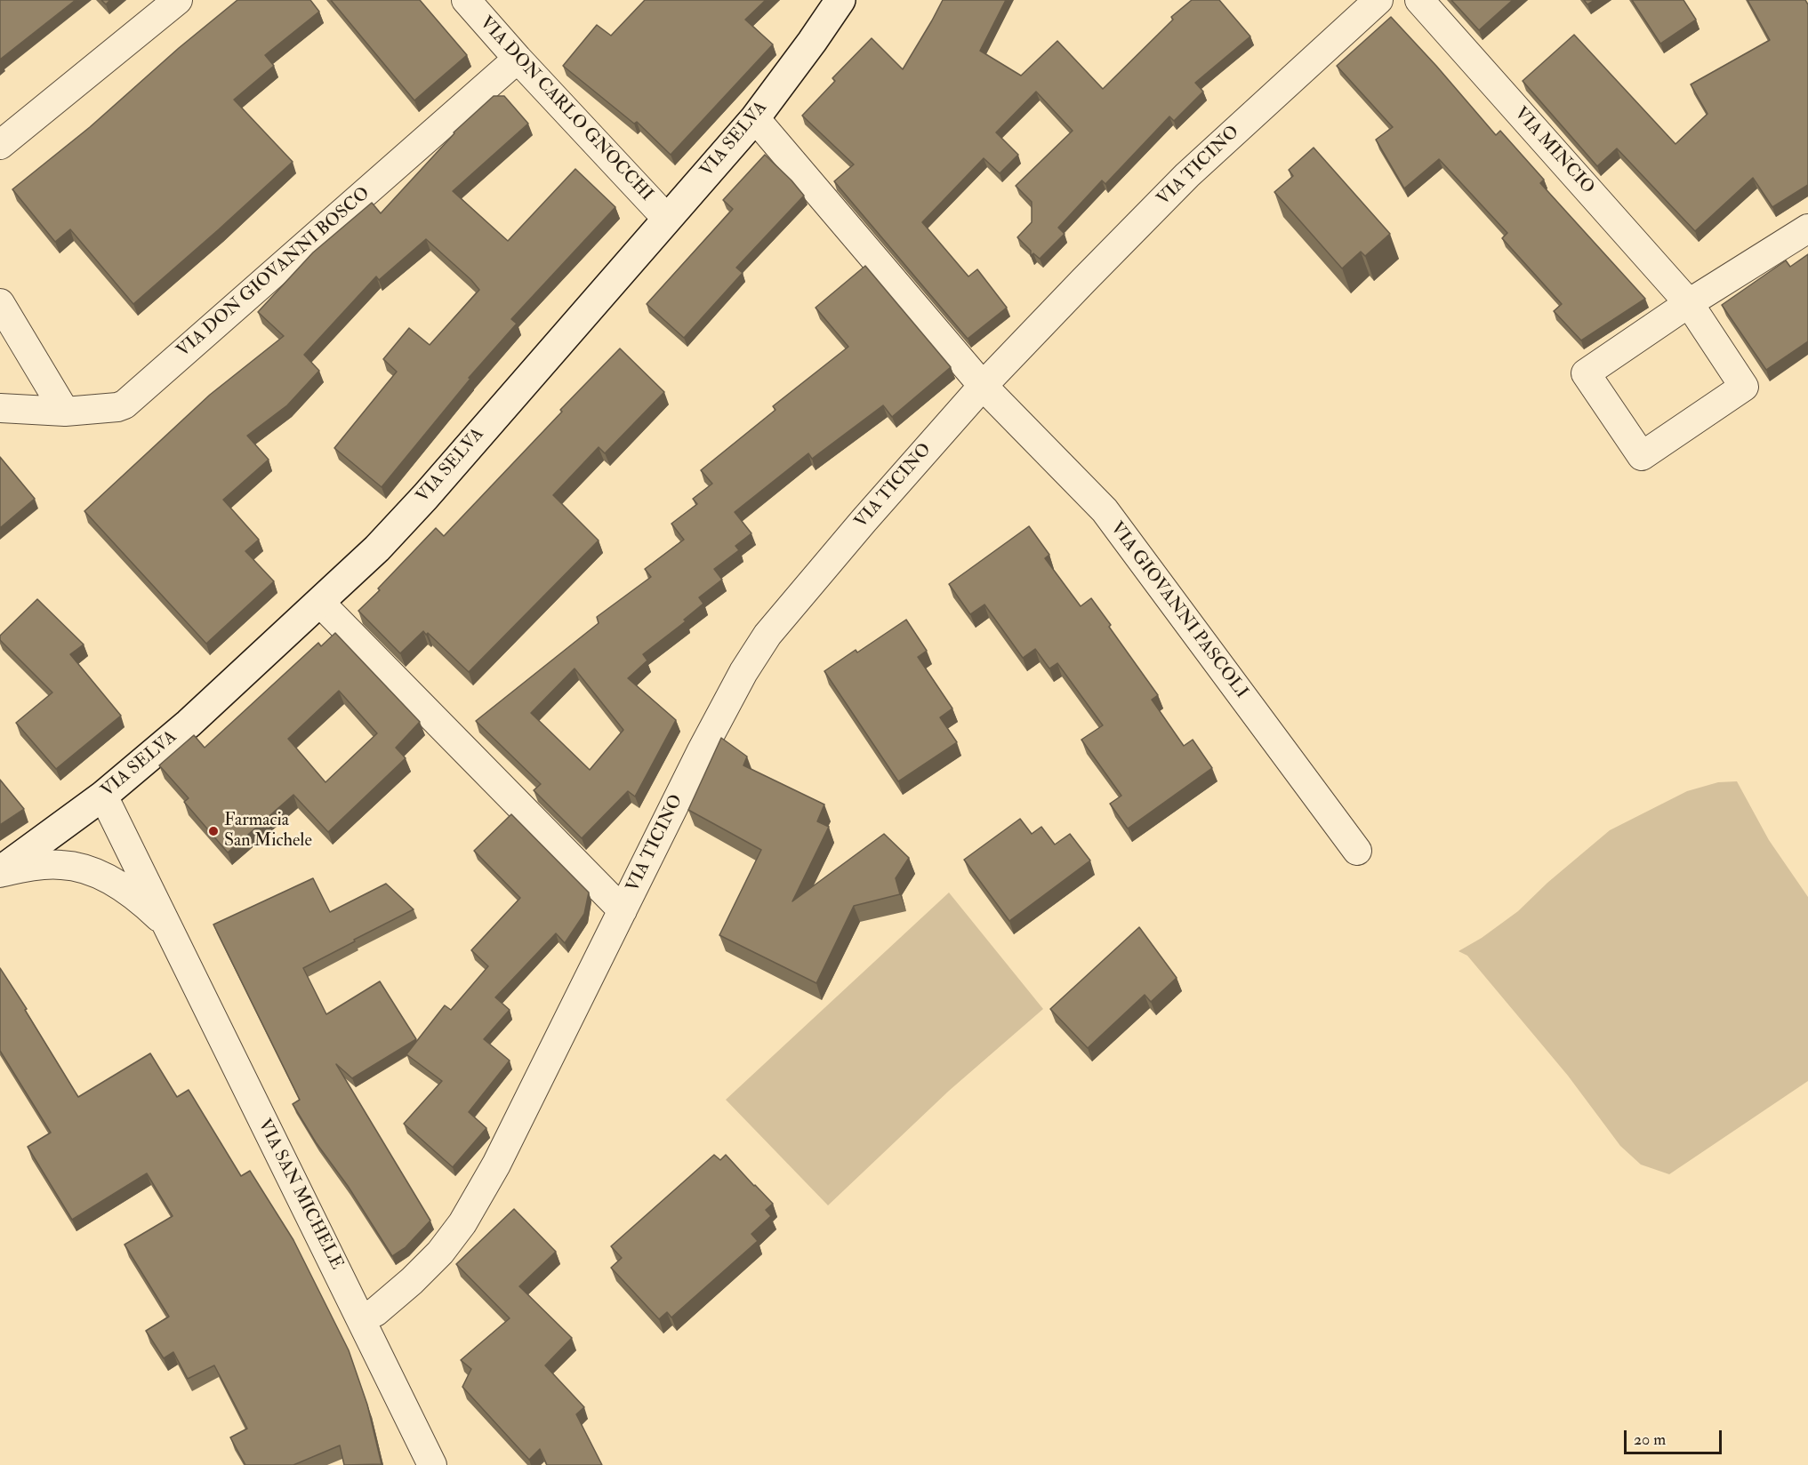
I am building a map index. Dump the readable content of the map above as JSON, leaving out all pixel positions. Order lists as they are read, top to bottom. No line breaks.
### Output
{"streets":{"main road":["VIA SELVA"],"street":["VIA DON CARLO GNOCCHI","VIA MINCIO","VIA TICINO","VIA DON GIOVANNI BOSCO","VIA GIOVANNI PASCOLI","VIA SAN MICHELE"]},"crossings":[["VIA DON CARLO GNOCCHI","VIA SELVA"],["VIA DON CARLO GNOCCHI","VIA DON GIOVANNI BOSCO"],["VIA SELVA","VIA SAN MICHELE"],["VIA TICINO","VIA GIOVANNI PASCOLI"],["VIA TICINO","VIA SAN MICHELE"]],"places":["Farmacia San Michele"],"scale_bar":"20 m"}
